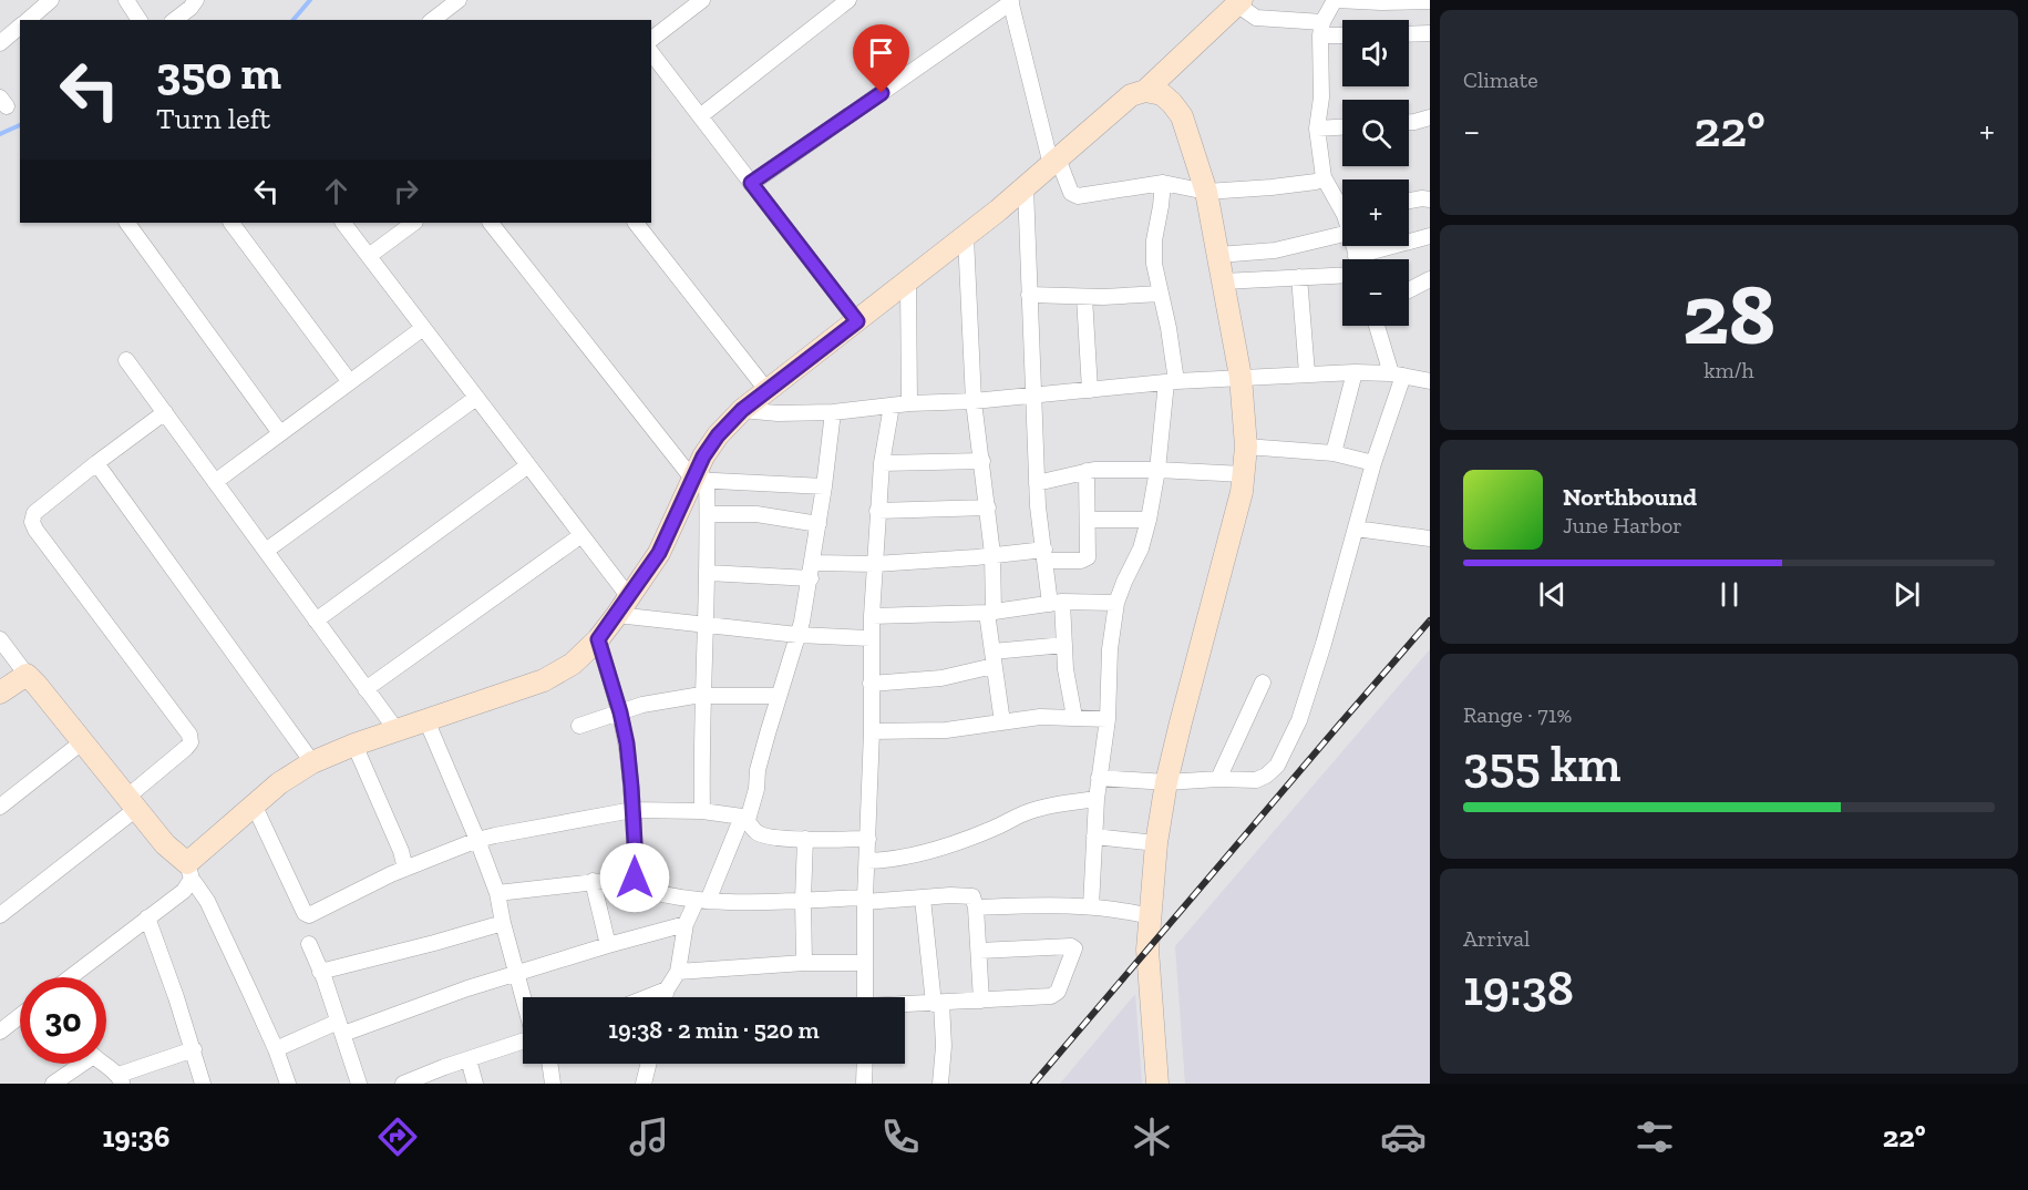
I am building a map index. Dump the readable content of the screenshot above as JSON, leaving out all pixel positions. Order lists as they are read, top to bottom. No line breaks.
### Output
{"page":{"tile":["Climate",["28","km/h"],["Range · 71%","355 km"],["Arrival","19:38"]],"map_buttons":["+","−"],"turn":["350 m","Turn left"],"heat":["−","22°","+"],"song":["Northbound","June Harbor"],"limit":"30","trip":"19:38 · 2 min · 520 m","tabs":["19:36","22°"]}}
